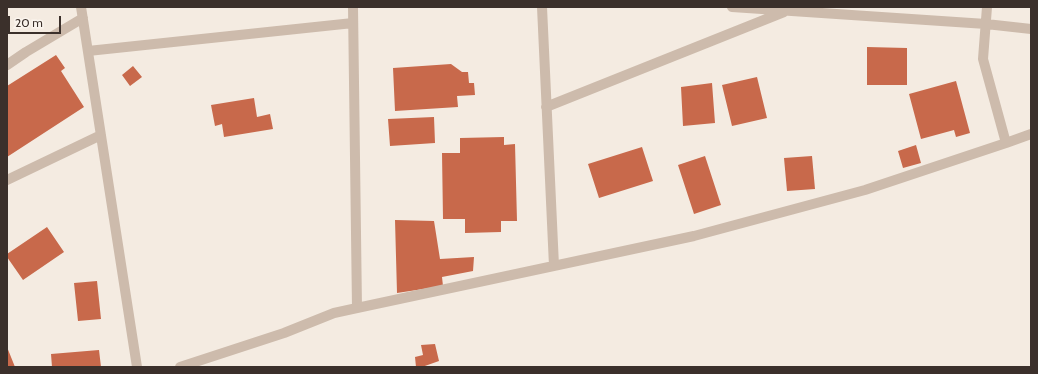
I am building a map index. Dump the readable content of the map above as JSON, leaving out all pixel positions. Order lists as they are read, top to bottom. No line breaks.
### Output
{"scale_bar":"20 m"}
